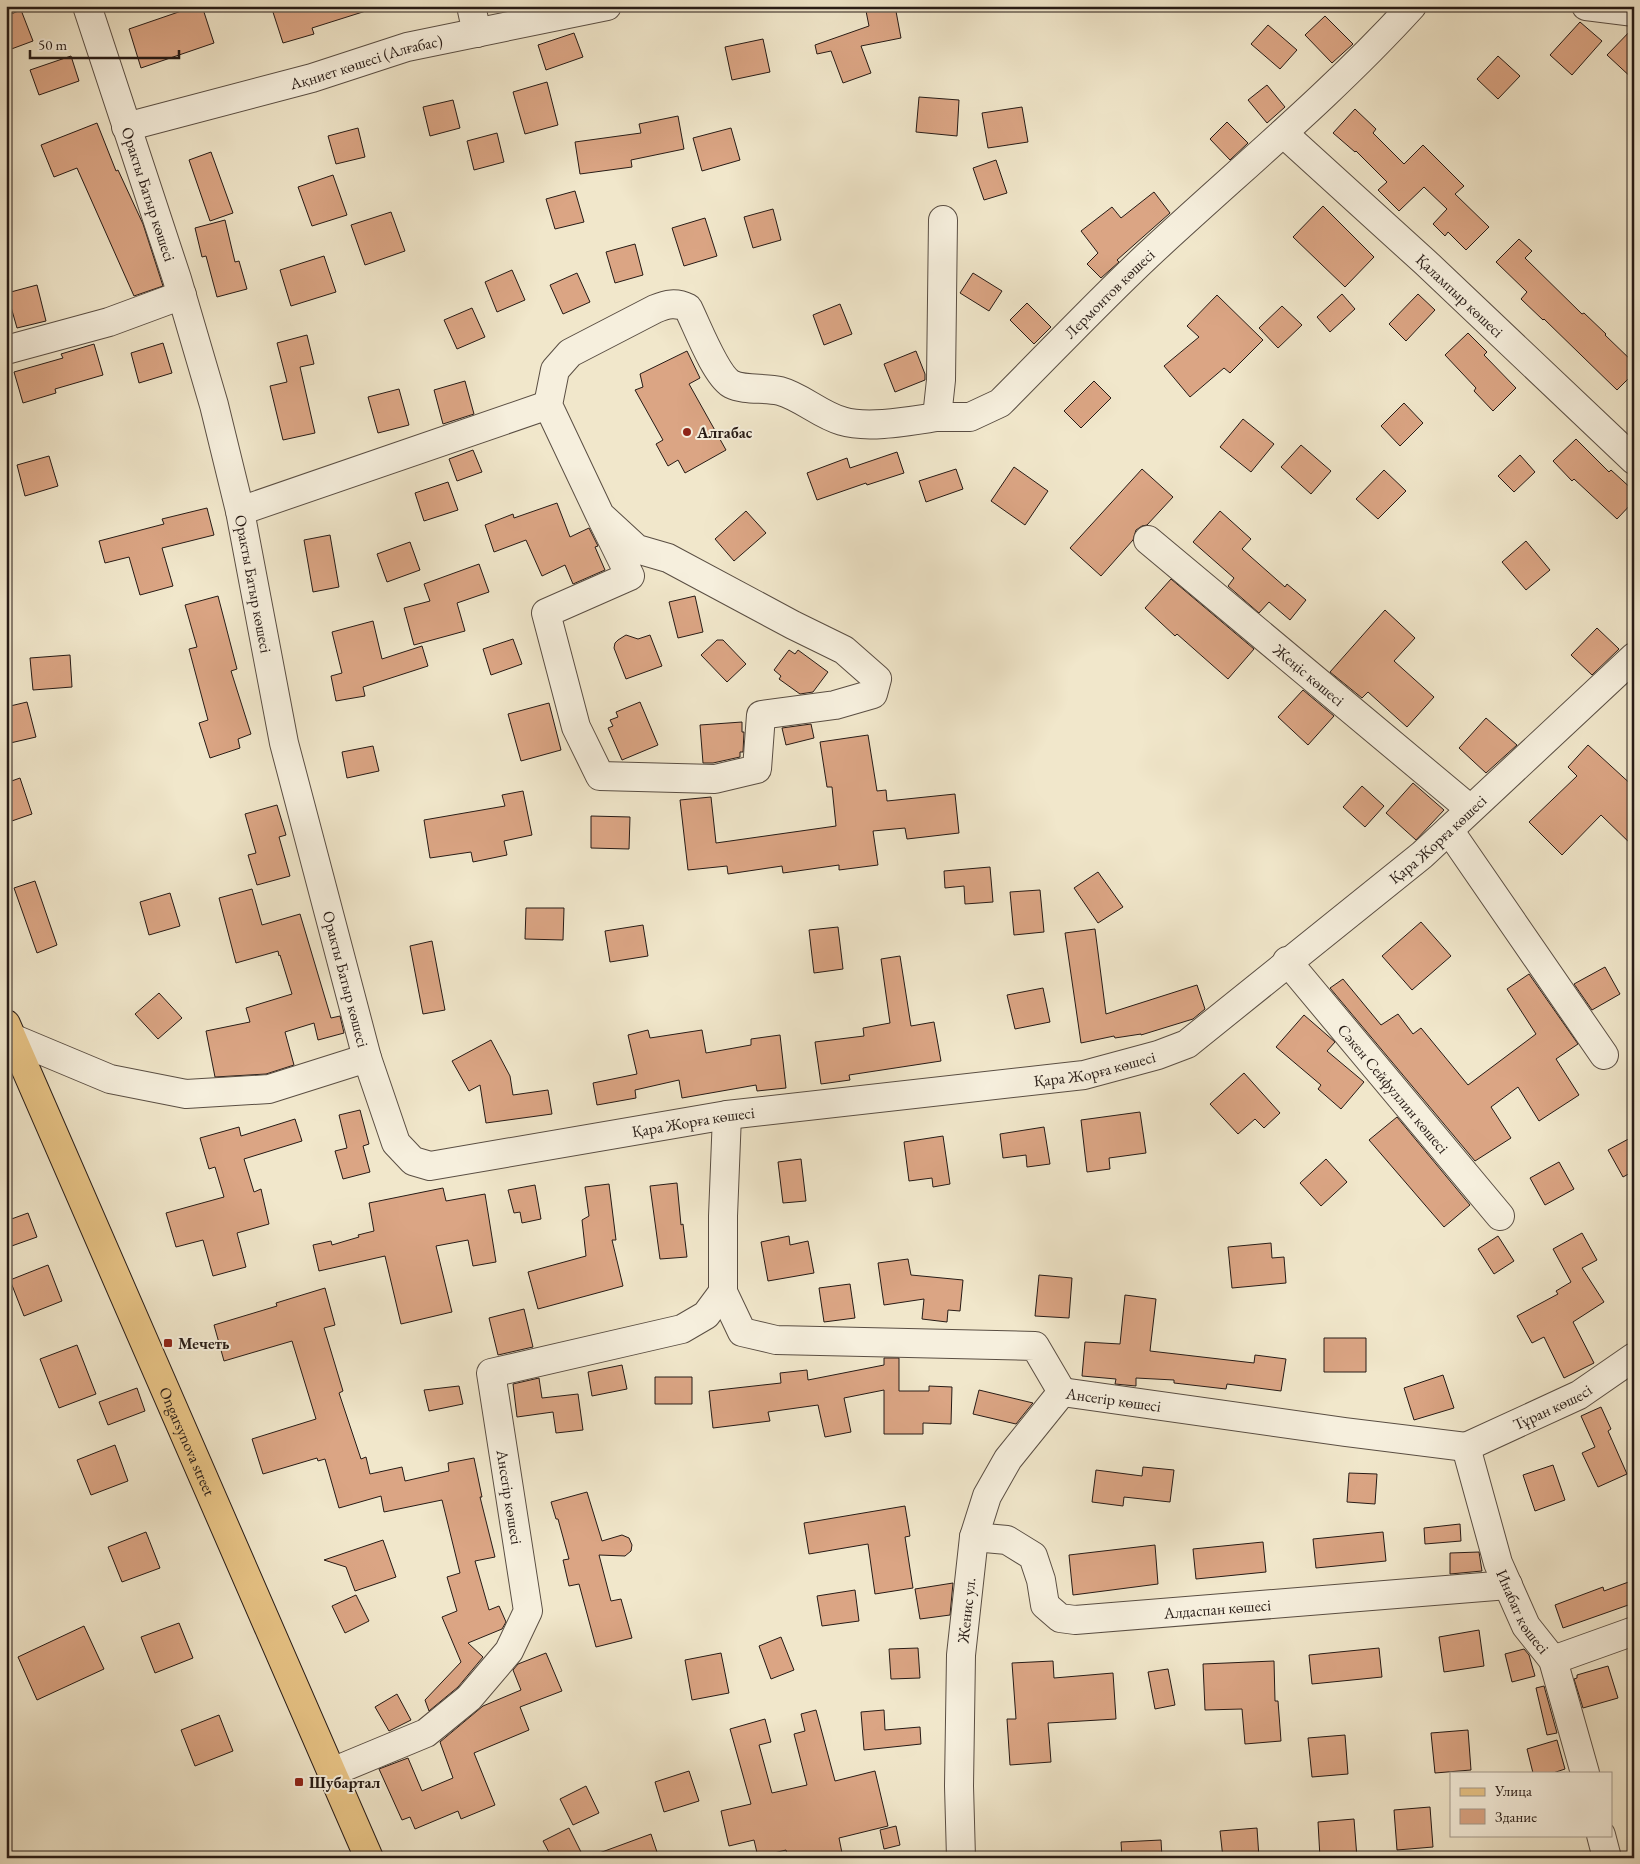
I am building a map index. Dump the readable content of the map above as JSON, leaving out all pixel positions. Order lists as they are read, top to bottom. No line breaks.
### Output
{"streets":{"main road":["Ongarsynova street"],"street":["Ақниет көшесі (Алғабас)","Оракты Батыр көшесі","Лермонтов көшесі","Қалампыр көшесі","Жеңіс көшесі","Қара Жорға көшесі","Сәкен Сейфуллин көшесі","Ансегір көшесі","Тұран көшесі","Алдаспан көшесі","Инабат көшесі","Женис ул."]},"crossings":[["Ақниет көшесі (Алғабас)","Оракты Батыр көшесі"],["Оракты Батыр көшесі","Қара Жорға көшесі"],["Лермонтов көшесі","Қалампыр көшесі"],["Жеңіс көшесі","Қара Жорға көшесі"],["Қара Жорға көшесі","Сәкен Сейфуллин көшесі"],["Қара Жорға көшесі","Ансегір көшесі"],["Ансегір көшесі","Тұран көшесі"],["Ансегір көшесі","Ongarsynova street"],["Ансегір көшесі","Инабат көшесі"],["Ансегір көшесі","Женис ул."],["Тұран көшесі","Инабат көшесі"],["Алдаспан көшесі","Инабат көшесі"],["Алдаспан көшесі","Женис ул."]],"places":{"other":["Алгабас"],"transit":["Мечеть","Шубартал"]},"legend":["Улица","Здание"],"scale_bar":"50 m"}
